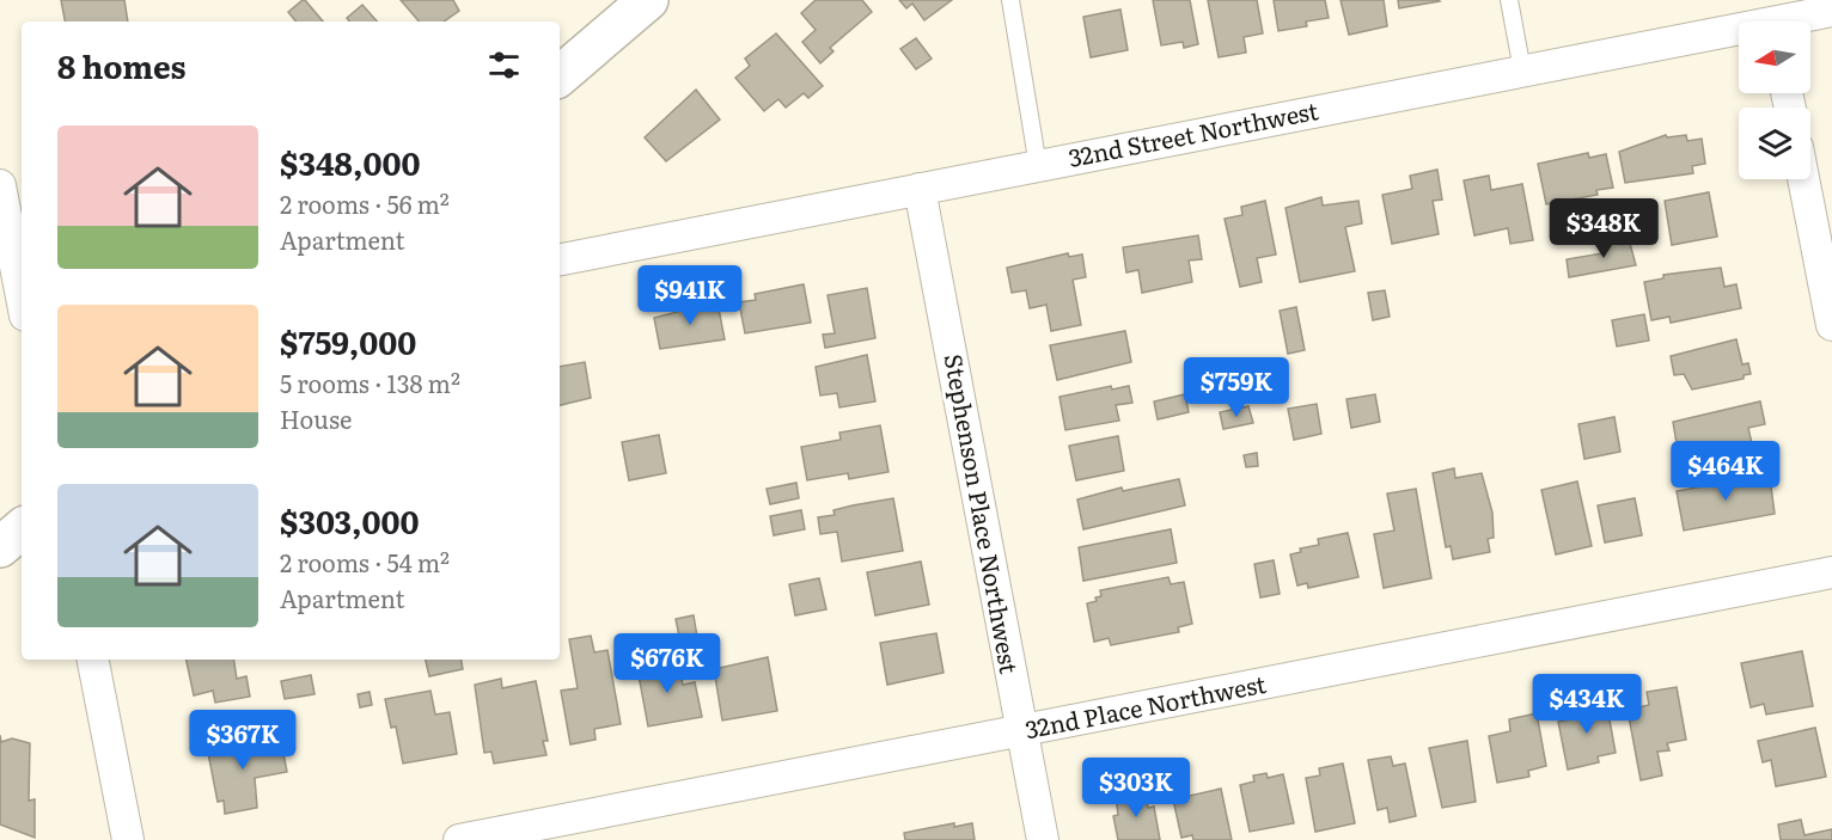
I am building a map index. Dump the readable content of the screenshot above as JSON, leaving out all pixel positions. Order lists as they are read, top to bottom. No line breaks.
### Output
{"streets":{"street":["32nd Street Northwest","Stephenson Place Northwest","32nd Place Northwest"]},"crossings":[["32nd Street Northwest","Stephenson Place Northwest"],["Stephenson Place Northwest","32nd Place Northwest"]],"north":"left","page":{"heading":"8 homes","list":[{"name":"$348,000","note":"2 rooms · 56 m² · Apartment"},{"name":"$759,000","note":"5 rooms · 138 m² · House"},{"name":"$303,000","note":"2 rooms · 54 m² · Apartment"}],"price":["$348K","$941K","$759K","$464K","$676K","$434K","$367K","$303K"]}}
